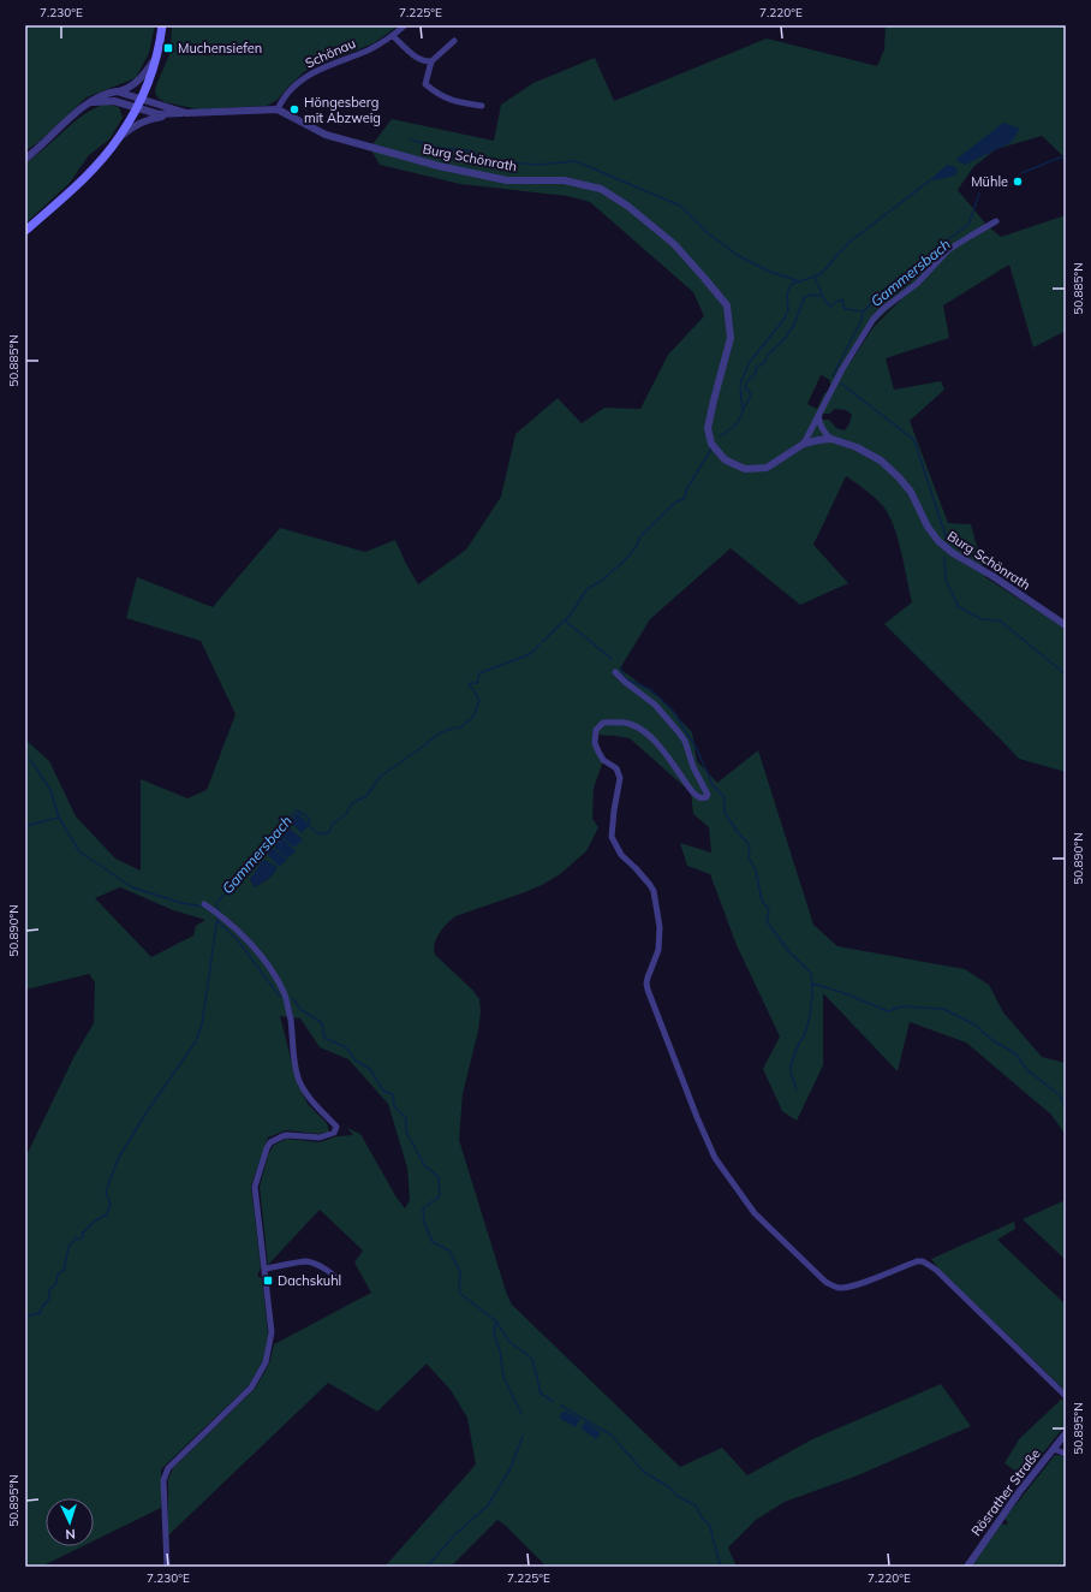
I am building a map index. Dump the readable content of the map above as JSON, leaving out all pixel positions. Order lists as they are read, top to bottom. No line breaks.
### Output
{"streets":{"street":["Schönau","Burg Schönrath","Rösrather Straße"]},"crossings":[["Schönau","Burg Schönrath"]],"water":["Gammersbach"],"places":{"transit":["Muchensiefen","Dachskuhl"],"other":["Höngesberg mit Abzweig","Mühle"]},"north":"bottom","coordinates":["7.230°E","7.225°E","7.220°E","50.885°N","50.890°N","50.895°N"]}
